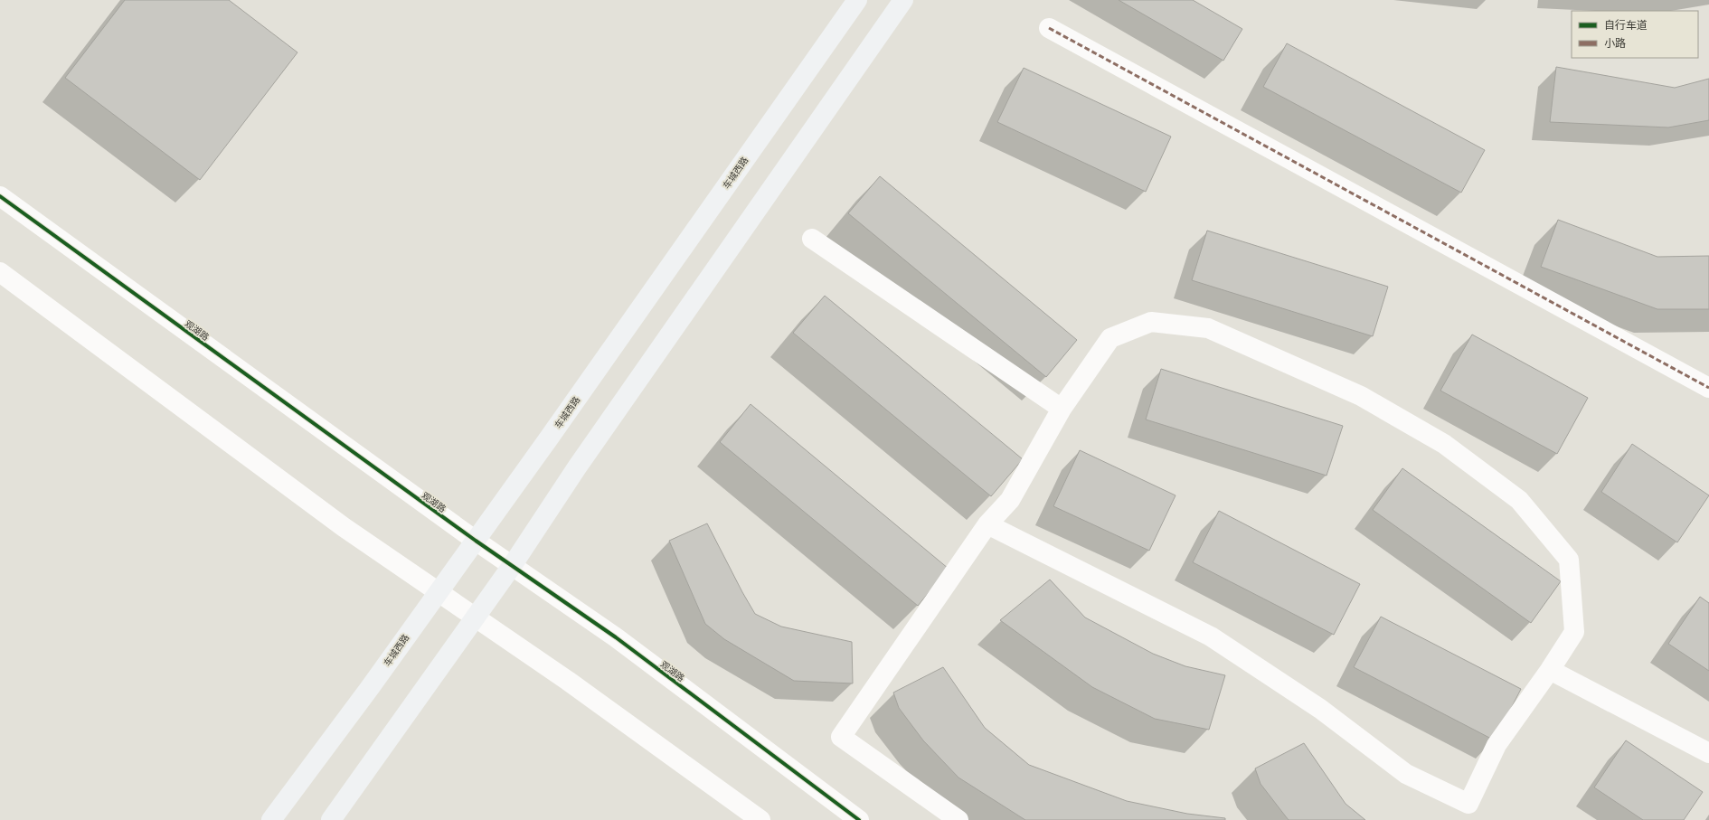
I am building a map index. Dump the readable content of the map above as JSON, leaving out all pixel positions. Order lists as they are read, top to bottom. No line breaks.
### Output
{"streets":{"main road":["车城西路"],"street":["观湖路"]},"crossings":[["车城西路","观湖路"]],"legend":["自行车道","小路"]}
